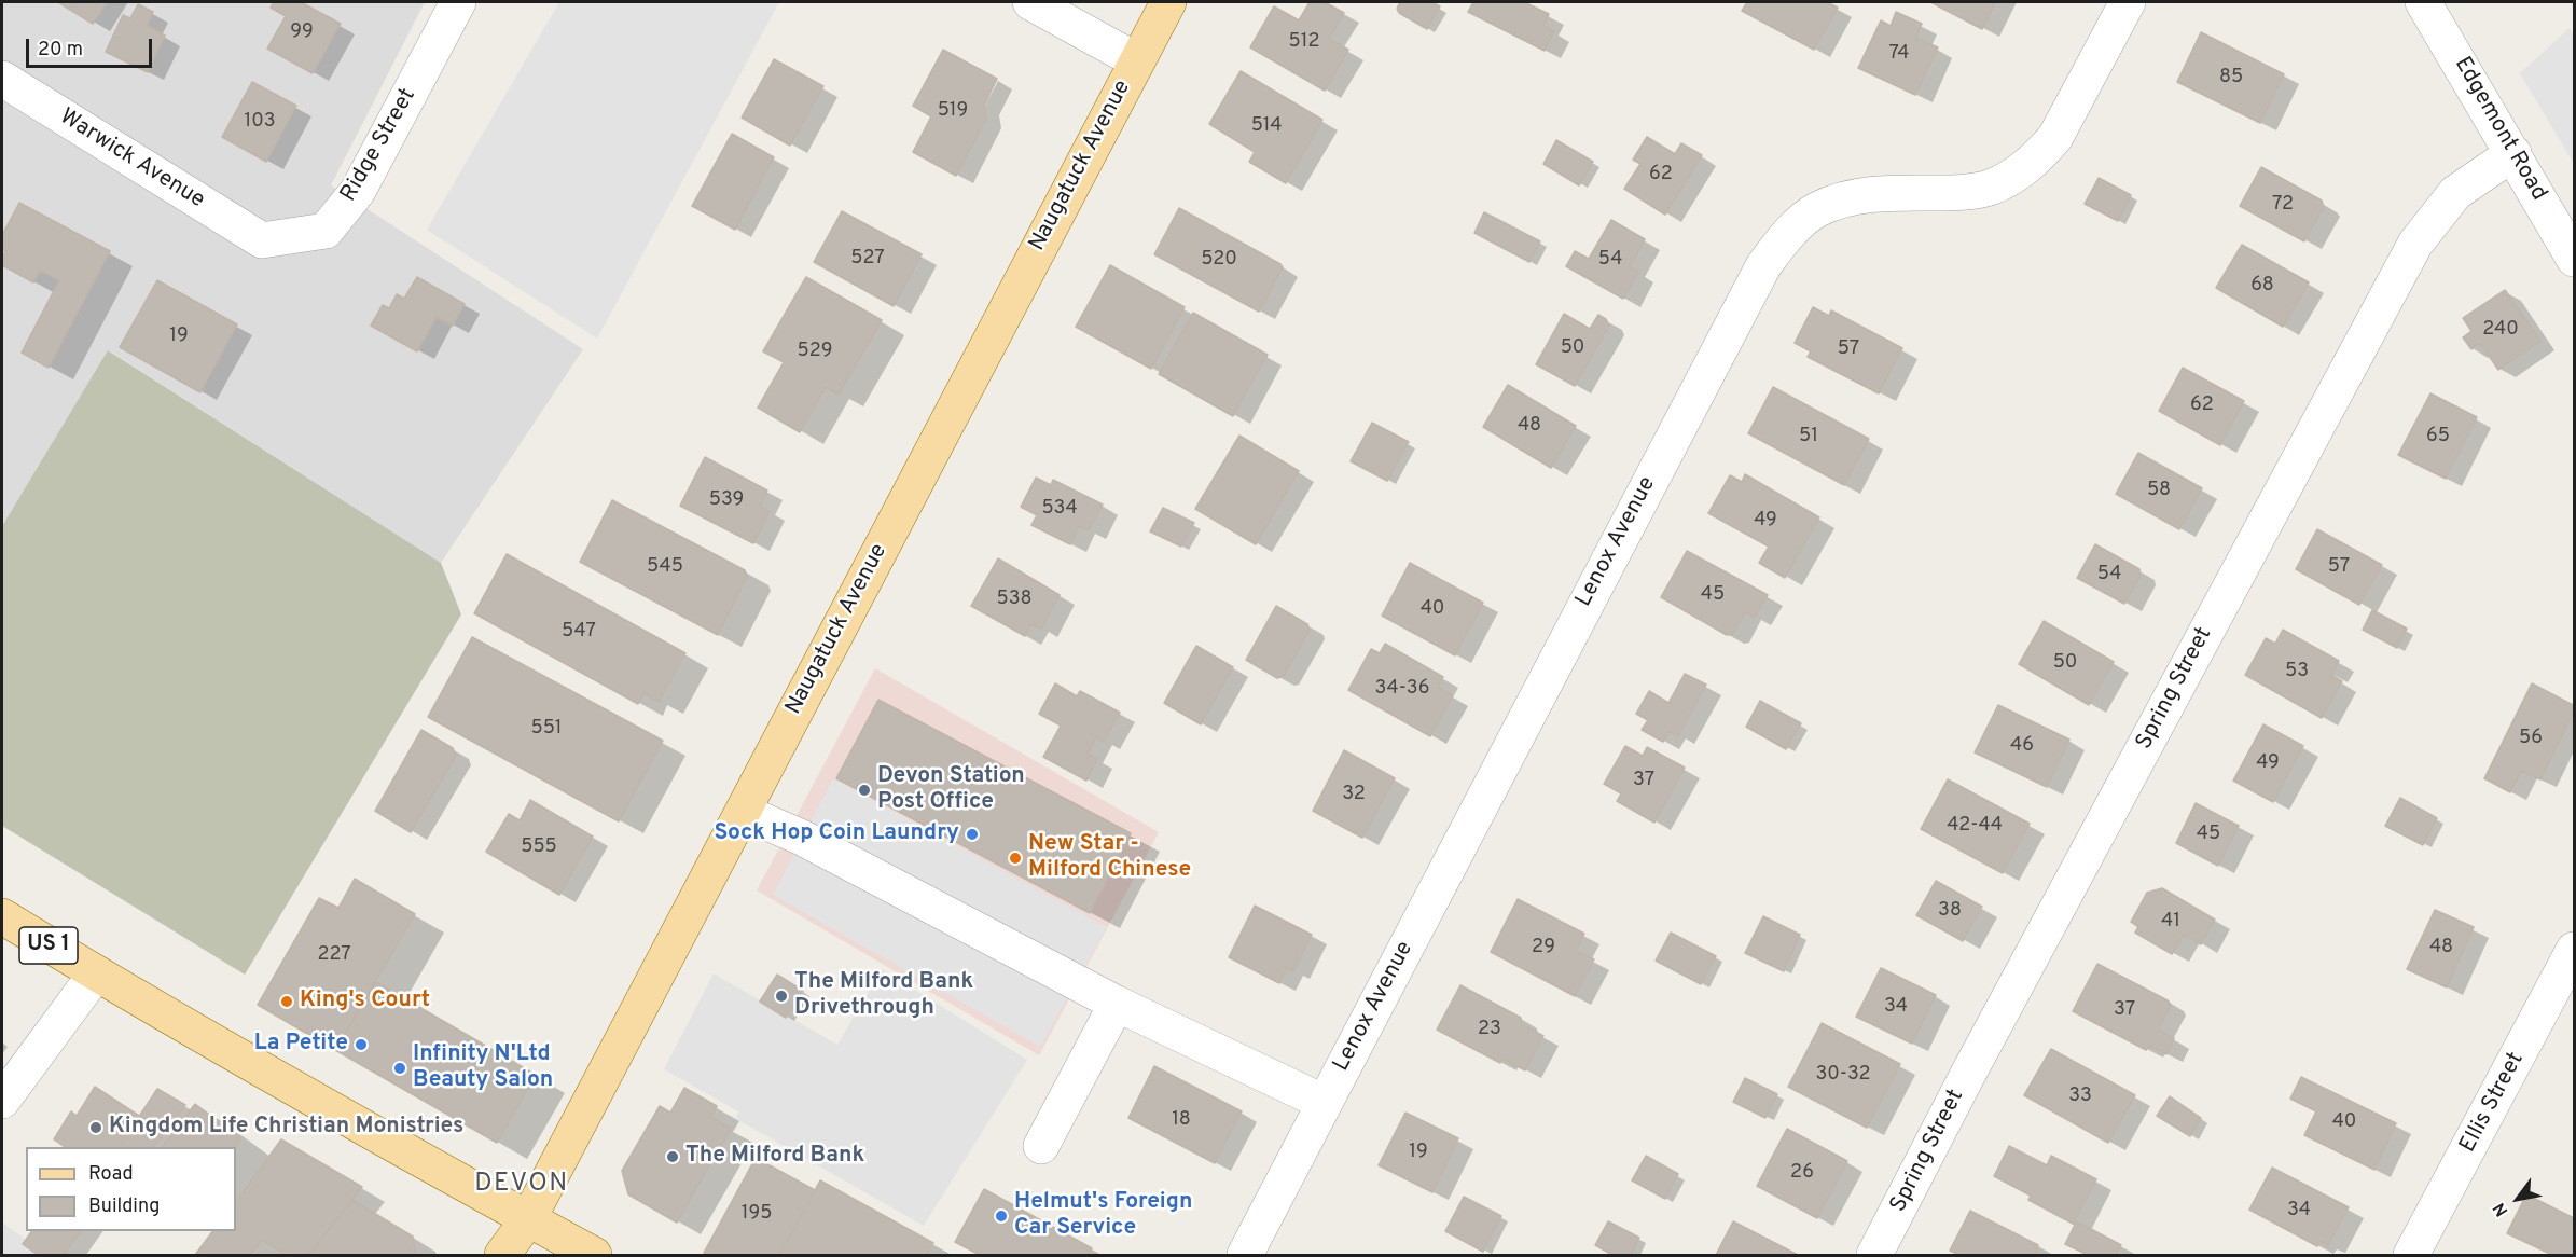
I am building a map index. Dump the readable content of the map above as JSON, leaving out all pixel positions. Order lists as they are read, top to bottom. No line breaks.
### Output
{"streets":{"main road":["Naugatuck Avenue","US 1"],"street":["Edgemont Road","Ridge Street","Warwick Avenue","Lenox Avenue","Spring Street","Ellis Street"]},"crossings":[["Edgemont Road","Spring Street"],["Ridge Street","Warwick Avenue"],["Naugatuck Avenue","US 1"]],"districts":["DEVON"],"places":["Devon Station Post Office","Sock Hop Coin Laundry","New Star - Milford Chinese","The Milford Bank Drivethrough","King's Court","La Petite","Infinity N'Ltd Beauty Salon","Kingdom Life Christian Monistries","The Milford Bank","Helmut's Foreign Car Service"],"house_numbers":["99","512","74","85","519","103","514","62","72","527","520","54","68","240","19","50","57","529","62","48","51","65","58","539","534","49","545","57","54","45","538","40","547","50","53","34-36","551","56","46","49","37","32","42-44","45","555","38","41","29","48","227","34","37","23","30-32","33","18","40","19","26","34","195"],"legend":["Road","Building"],"scale_bar":"20 m","north":"bottom left"}
